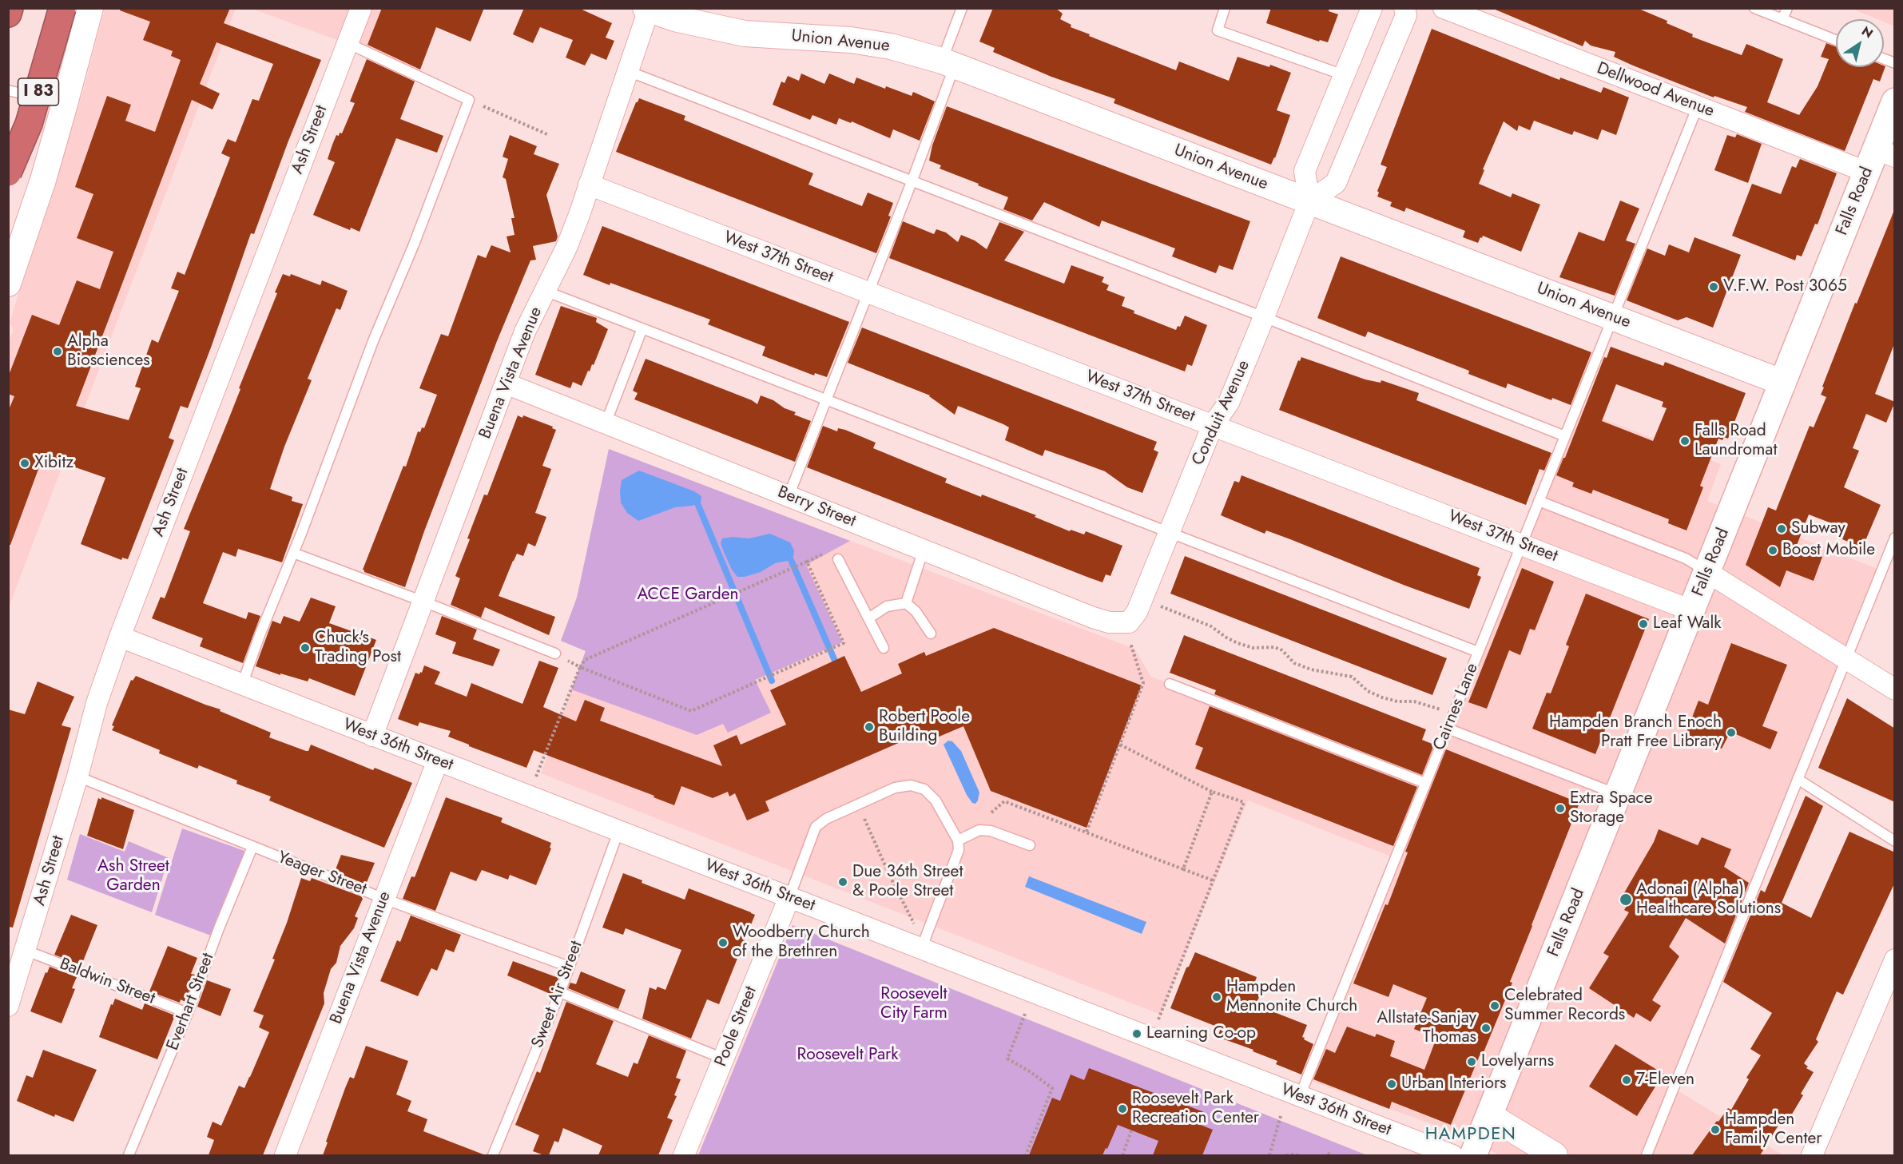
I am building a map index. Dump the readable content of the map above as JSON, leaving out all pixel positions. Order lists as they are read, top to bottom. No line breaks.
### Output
{"streets":{"highway":["I 83"],"main road":["Falls Road"],"street":["Union Avenue","Dellwood Avenue","Ash Street","West 37th Street","Buena Vista Avenue","Conduit Avenue","Berry Street","West 36th Street","Poole Street"],"lane":["Cairnes Lane","Yeager Street","Baldwin Street","Sweet Air Street","Everhart Street"]},"crossings":[["Union Avenue","Falls Road"],["Union Avenue","Buena Vista Avenue"],["Union Avenue","Conduit Avenue"],["Union Avenue","Cairnes Lane"],["Dellwood Avenue","Falls Road"],["Dellwood Avenue","Cairnes Lane"],["Ash Street","West 36th Street"],["Ash Street","Yeager Street"],["Ash Street","Baldwin Street"],["Falls Road","West 37th Street"],["West 37th Street","Buena Vista Avenue"],["West 37th Street","Conduit Avenue"],["West 37th Street","Cairnes Lane"],["Buena Vista Avenue","Berry Street"],["Buena Vista Avenue","West 36th Street"],["Buena Vista Avenue","Yeager Street"],["Conduit Avenue","Berry Street"],["Cairnes Lane","West 36th Street"],["West 36th Street","Sweet Air Street"],["West 36th Street","Poole Street"],["Yeager Street","Sweet Air Street"],["Yeager Street","Everhart Street"],["Baldwin Street","Everhart Street"]],"districts":["HAMPDEN"],"parks":["ACCE Garden","Ash Street Garden","Roosevelt City Farm","Roosevelt Park"],"places":["V.F.W. Post 3065","Alpha Biosciences","Falls Road Laundromat","Xibitz","Subway","Boost Mobile","Leaf Walk","Chuck's Trading Post","Robert Poole Building","Hampden Branch Enoch Pratt Free Library","Extra Space Storage","Due 36th Street & Poole Street","Adonai (Alpha) Healthcare Solutions","Woodberry Church of the Brethren","Hampden Mennonite Church","Celebrated Summer Records","Allstate-Sanjay Thomas","Learning Co-op","Lovelyarns","7-Eleven","Urban Interiors","Roosevelt Park Recreation Center","Hampden Family Center"],"north":"top right"}
